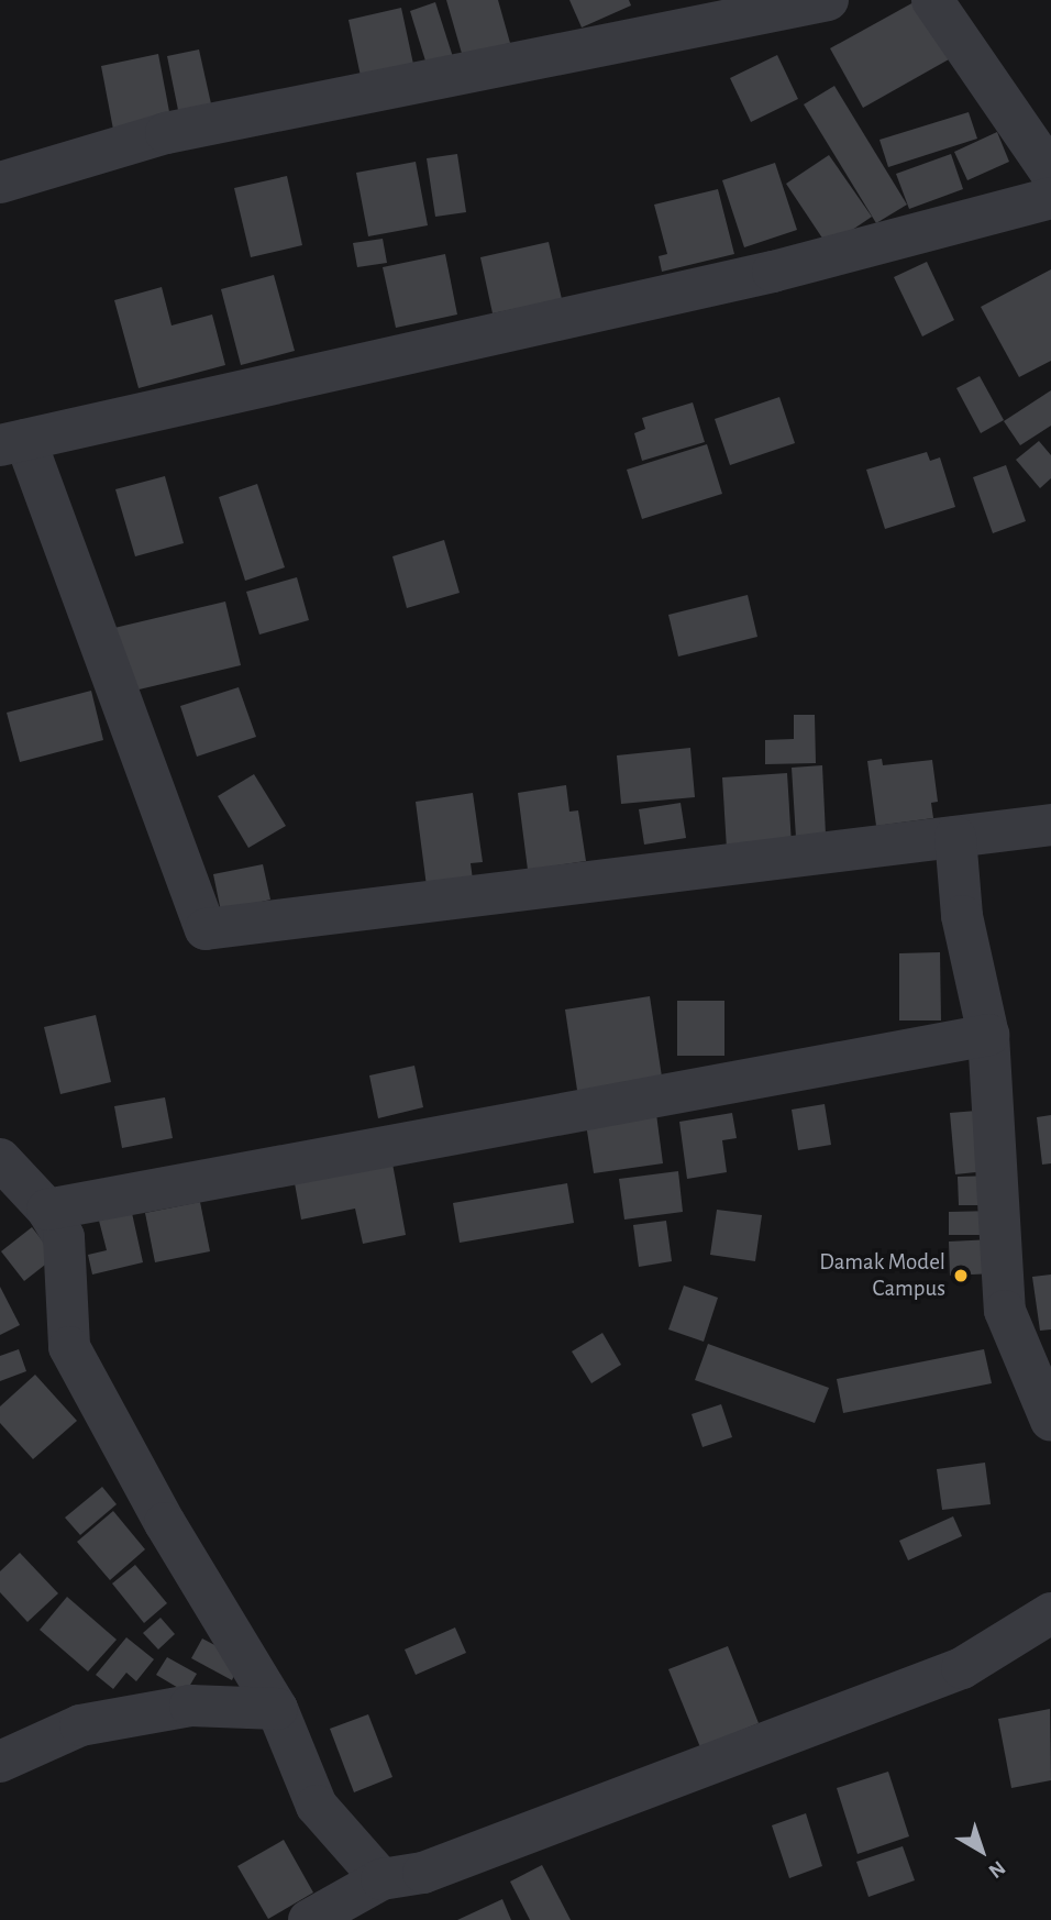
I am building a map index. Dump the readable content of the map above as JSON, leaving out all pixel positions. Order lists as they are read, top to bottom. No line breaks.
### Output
{"places":["Damak Model Campus"],"north":"bottom right"}
